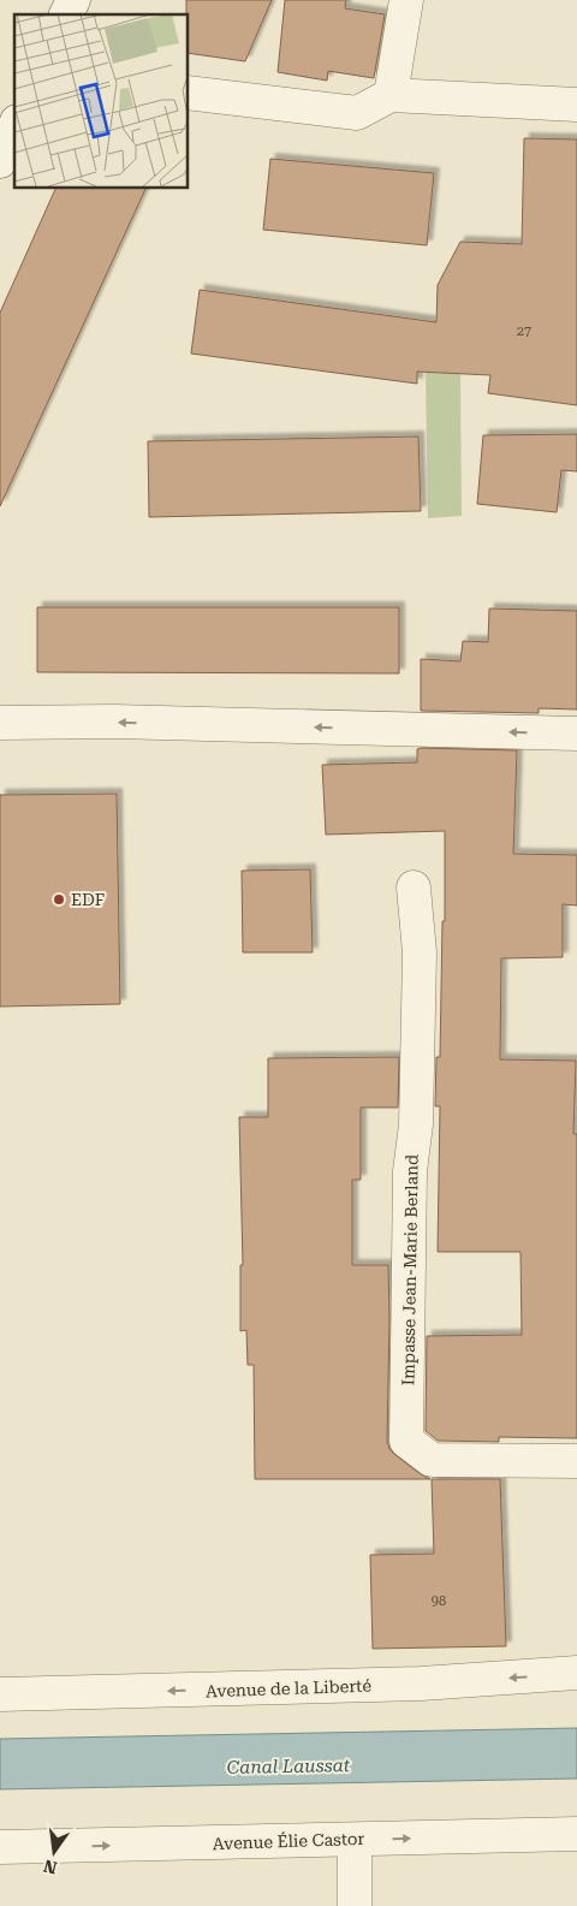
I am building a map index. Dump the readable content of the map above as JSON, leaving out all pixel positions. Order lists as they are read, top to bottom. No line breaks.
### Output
{"streets":{"street":["Impasse Jean-Marie Berland","Avenue de la Liberté","Avenue Élie Castor"]},"one_way":["Avenue de la Liberté","Avenue Élie Castor"],"water":["Canal Laussat"],"places":["EDF"],"house_numbers":["27","98"],"north":"bottom"}
